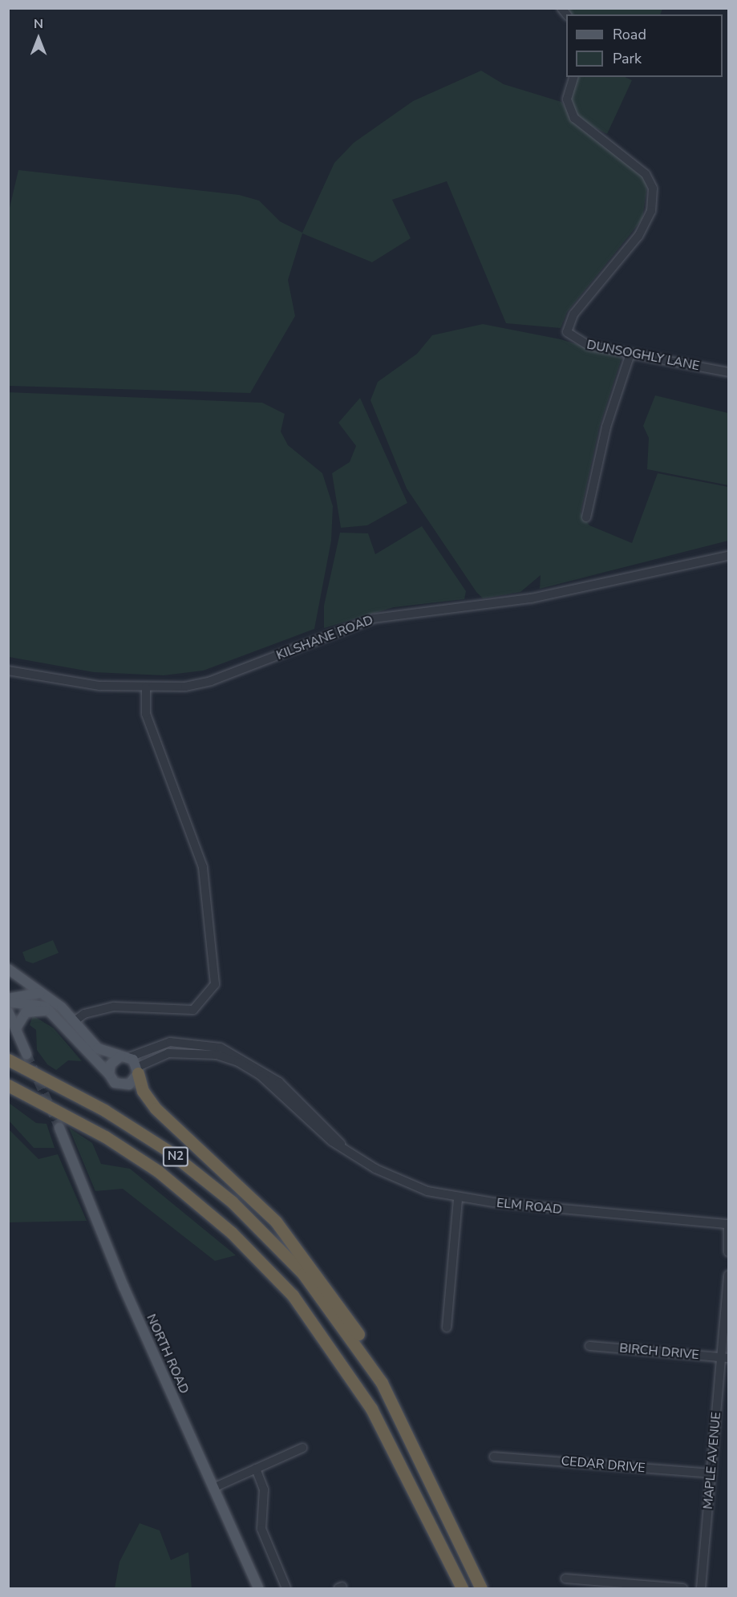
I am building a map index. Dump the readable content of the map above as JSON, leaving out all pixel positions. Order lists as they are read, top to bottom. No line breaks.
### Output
{"streets":{"highway":["N2"],"main road":["NORTH ROAD"],"street":["DUNSOGHLY LANE","KILSHANE ROAD","ELM ROAD","BIRCH DRIVE","MAPLE AVENUE","CEDAR DRIVE"]},"crossings":[["BIRCH DRIVE","MAPLE AVENUE"],["MAPLE AVENUE","CEDAR DRIVE"]],"legend":["Road","Park"],"north":"top"}
